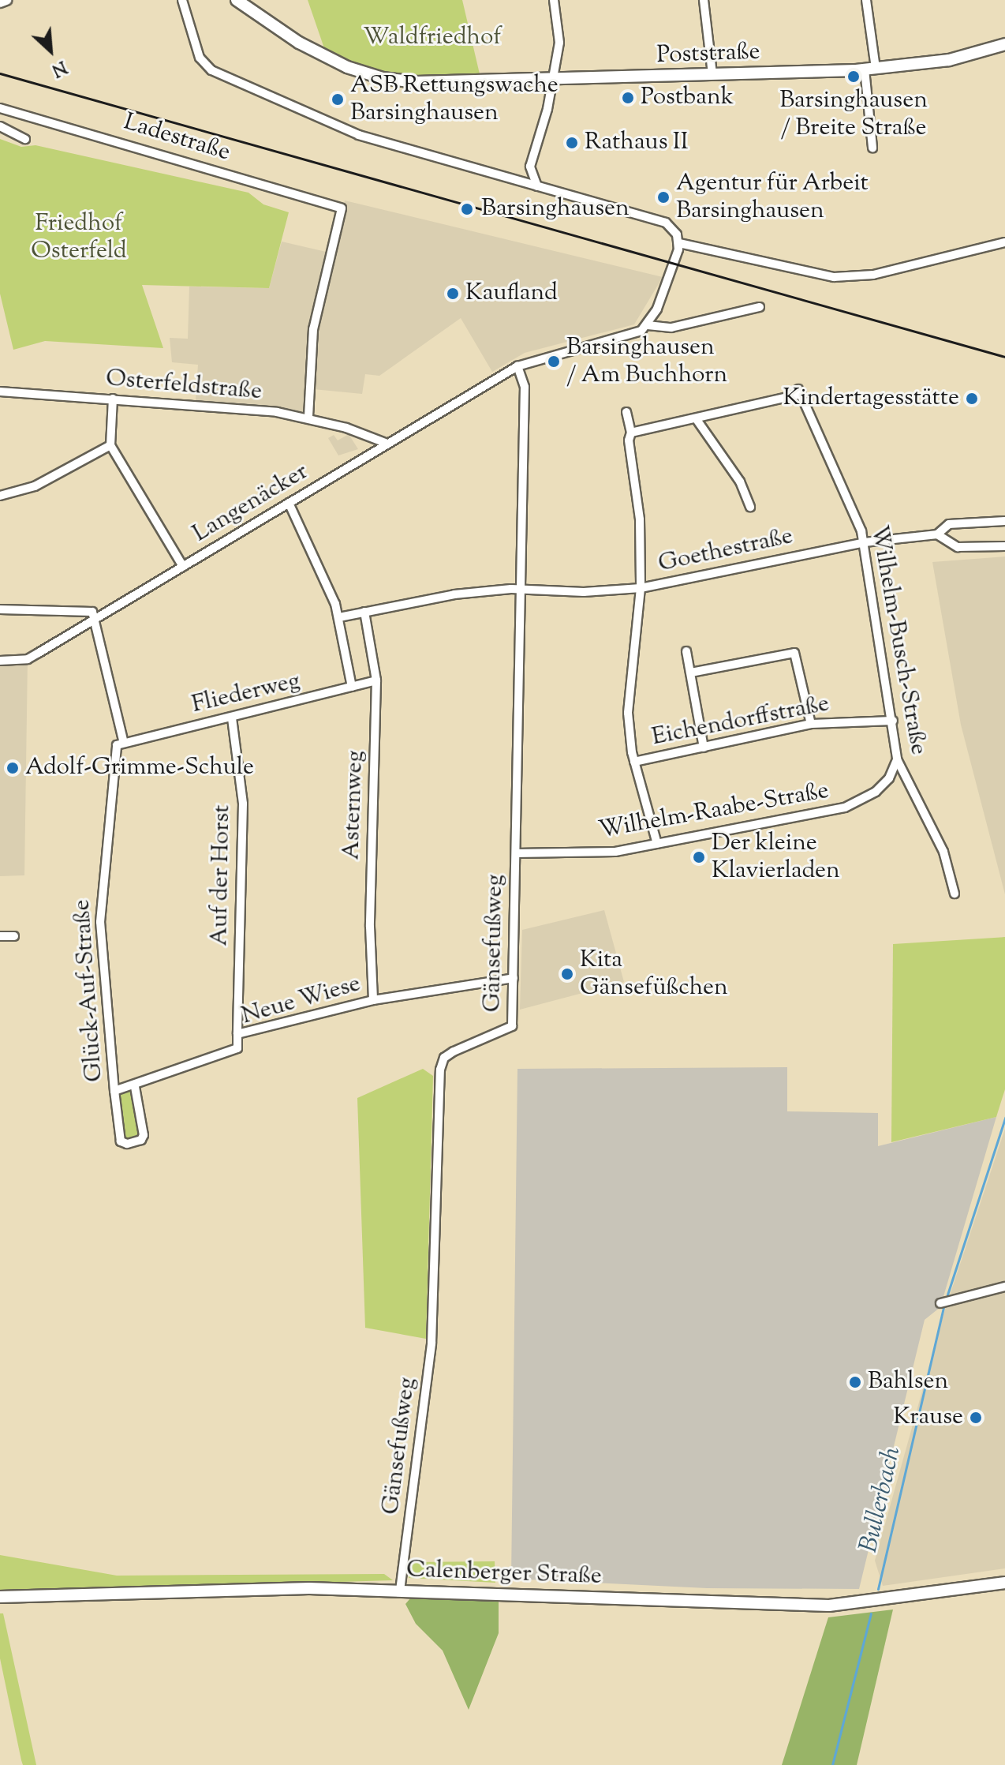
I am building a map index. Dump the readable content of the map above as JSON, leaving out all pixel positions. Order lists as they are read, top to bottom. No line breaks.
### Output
{"streets":{"main road":["Poststraße","Calenberger Straße"],"street":["Ladestraße","Osterfeldstraße","Langenäcker","Goethestraße","Wilhelm-Busch-Straße","Fliederweg","Eichendorffstraße","Asternweg","Wilhelm-Raabe-Straße","Auf der Horst","Gänsefußweg","Glück-Auf-Straße","Neue Wiese"]},"crossings":[["Ladestraße","Osterfeldstraße"],["Osterfeldstraße","Langenäcker"],["Langenäcker","Gänsefußweg"],["Langenäcker","Glück-Auf-Straße"],["Goethestraße","Wilhelm-Busch-Straße"],["Goethestraße","Asternweg"],["Goethestraße","Gänsefußweg"],["Wilhelm-Busch-Straße","Eichendorffstraße"],["Wilhelm-Busch-Straße","Wilhelm-Raabe-Straße"],["Fliederweg","Asternweg"],["Fliederweg","Auf der Horst"],["Fliederweg","Glück-Auf-Straße"],["Asternweg","Neue Wiese"],["Wilhelm-Raabe-Straße","Gänsefußweg"],["Auf der Horst","Neue Wiese"],["Gänsefußweg","Neue Wiese"],["Gänsefußweg","Calenberger Straße"],["Glück-Auf-Straße","Neue Wiese"]],"water":["Bullerbach"],"parks":["Waldfriedhof","Friedhof Osterfeld"],"places":["Barsinghausen / Breite Straße","Postbank","ASB Rettungswache Barsinghausen","Rathaus II","Agentur für Arbeit Barsinghausen","Barsinghausen","Kaufland","Barsinghausen / Am Buchhorn","Kindertagesstätte","Adolf-Grimme-Schule","Der kleine Klavierladen","Kita Gänsefüßchen","Bahlsen","Krause"],"north":"bottom right"}
